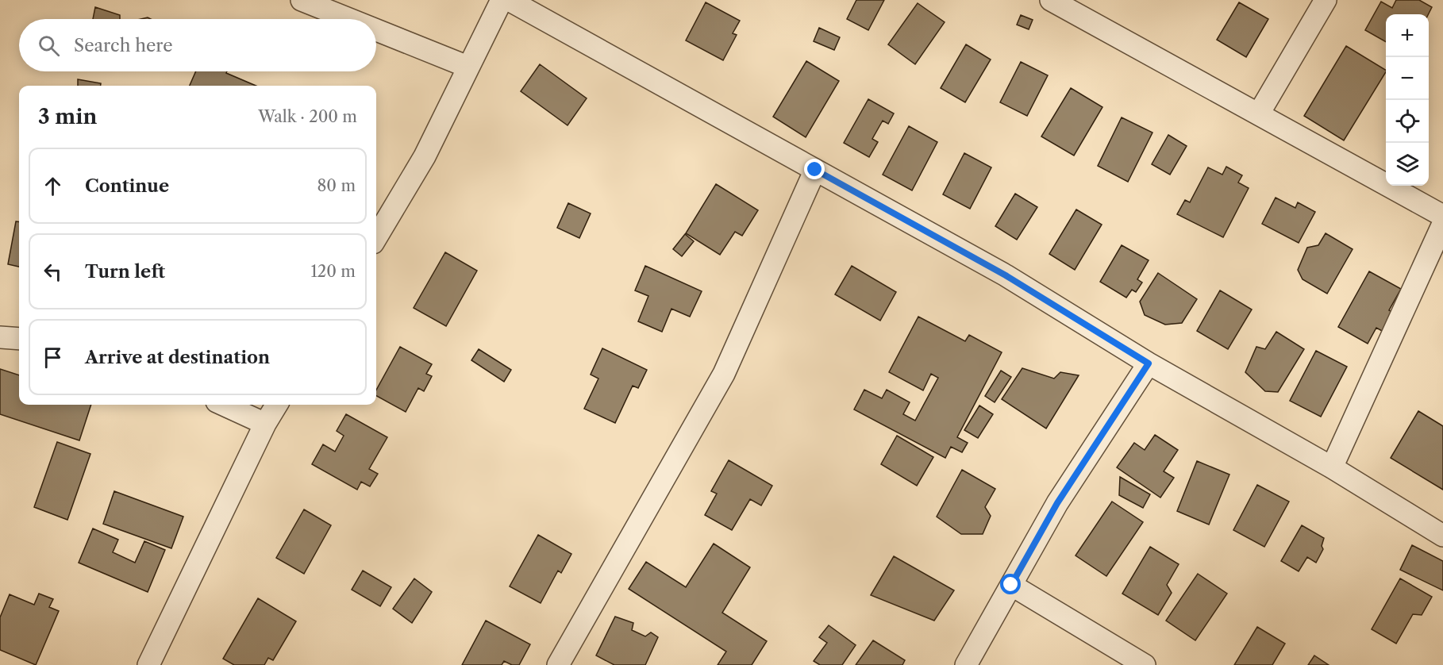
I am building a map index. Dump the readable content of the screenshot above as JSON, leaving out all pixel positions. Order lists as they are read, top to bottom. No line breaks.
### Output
{"page":{"map_buttons":["+","−"],"search":"Search here","heading":["3 min","Walk · 200 m"],"list":[["Continue","80 m"],["Turn left","120 m"],"Arrive at destination"]}}
